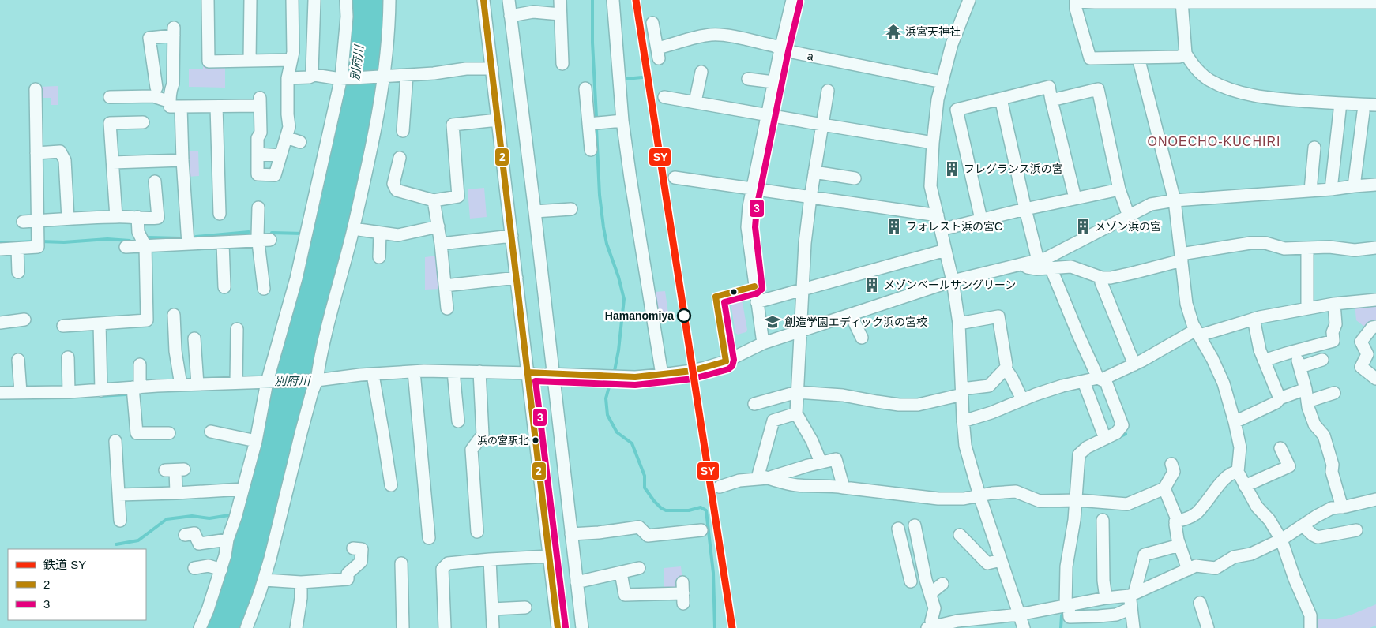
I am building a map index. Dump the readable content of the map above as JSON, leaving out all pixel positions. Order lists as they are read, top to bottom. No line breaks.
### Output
{"streets":{"street":["a"]},"districts":["ONOECHO-KUCHIRI"],"water":["別府川"],"places":{"temple":["浜宮天神社"],"building":["フレグランス浜の宮","フォレスト浜の宮C","メゾン浜の宮","メゾンベールサングリーン"],"other":["Hamanomiya","浜の宮駅北"],"school or university":["創造学園エディック浜の宮校"]},"lines":["rail line SY","transit line 2","transit line 3"],"legend":["鉄道 SY","2","3"]}
